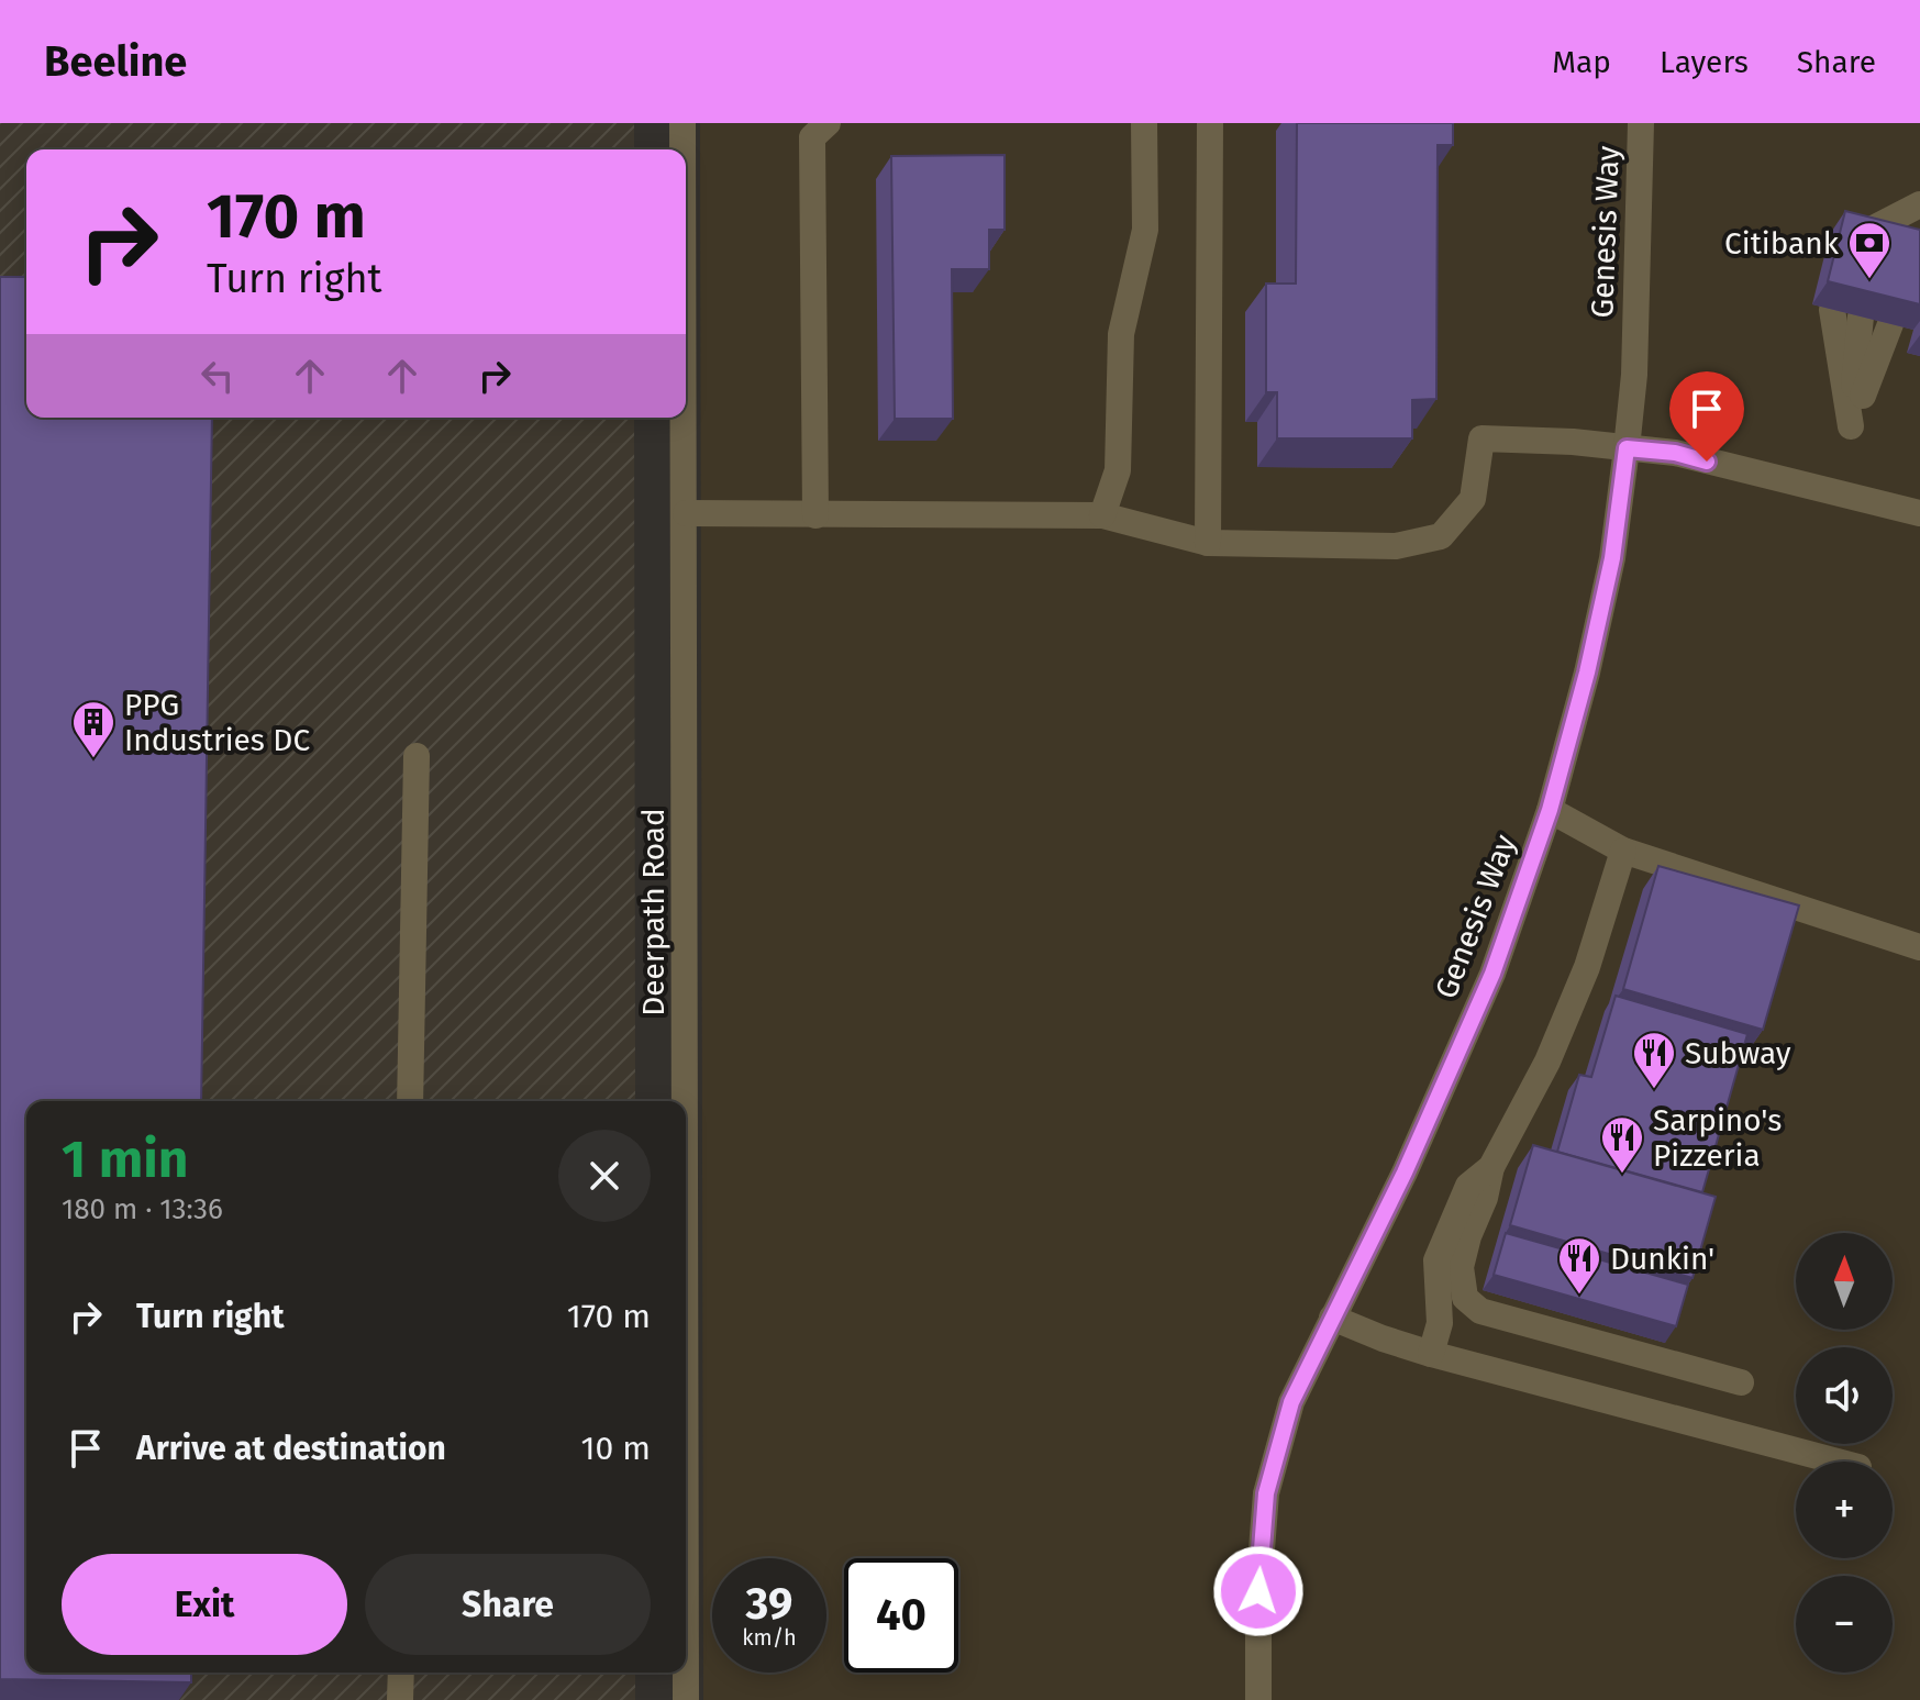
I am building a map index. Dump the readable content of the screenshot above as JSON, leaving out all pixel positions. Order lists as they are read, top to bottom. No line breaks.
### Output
{"streets":{"street":["Genesis Way","Deerpath Road"]},"places":{"bank":["Citibank"],"building":["PPG Industries DC"],"restaurant":["Subway","Sarpino's Pizzeria","Dunkin'"]},"north":"top","page":{"header":"Beeline","nav":["Map","Layers","Share"],"turn":["170 m","Turn right"],"heading":["1 min","180 m · 13:36"],"map_buttons":["+","−"],"list":[{"name":"Turn right","value":"170 m"},{"name":"Arrive at destination","value":"10 m"}],"buttons":["Exit","Share"],"speed":"39 km/h","limit":"40"}}
